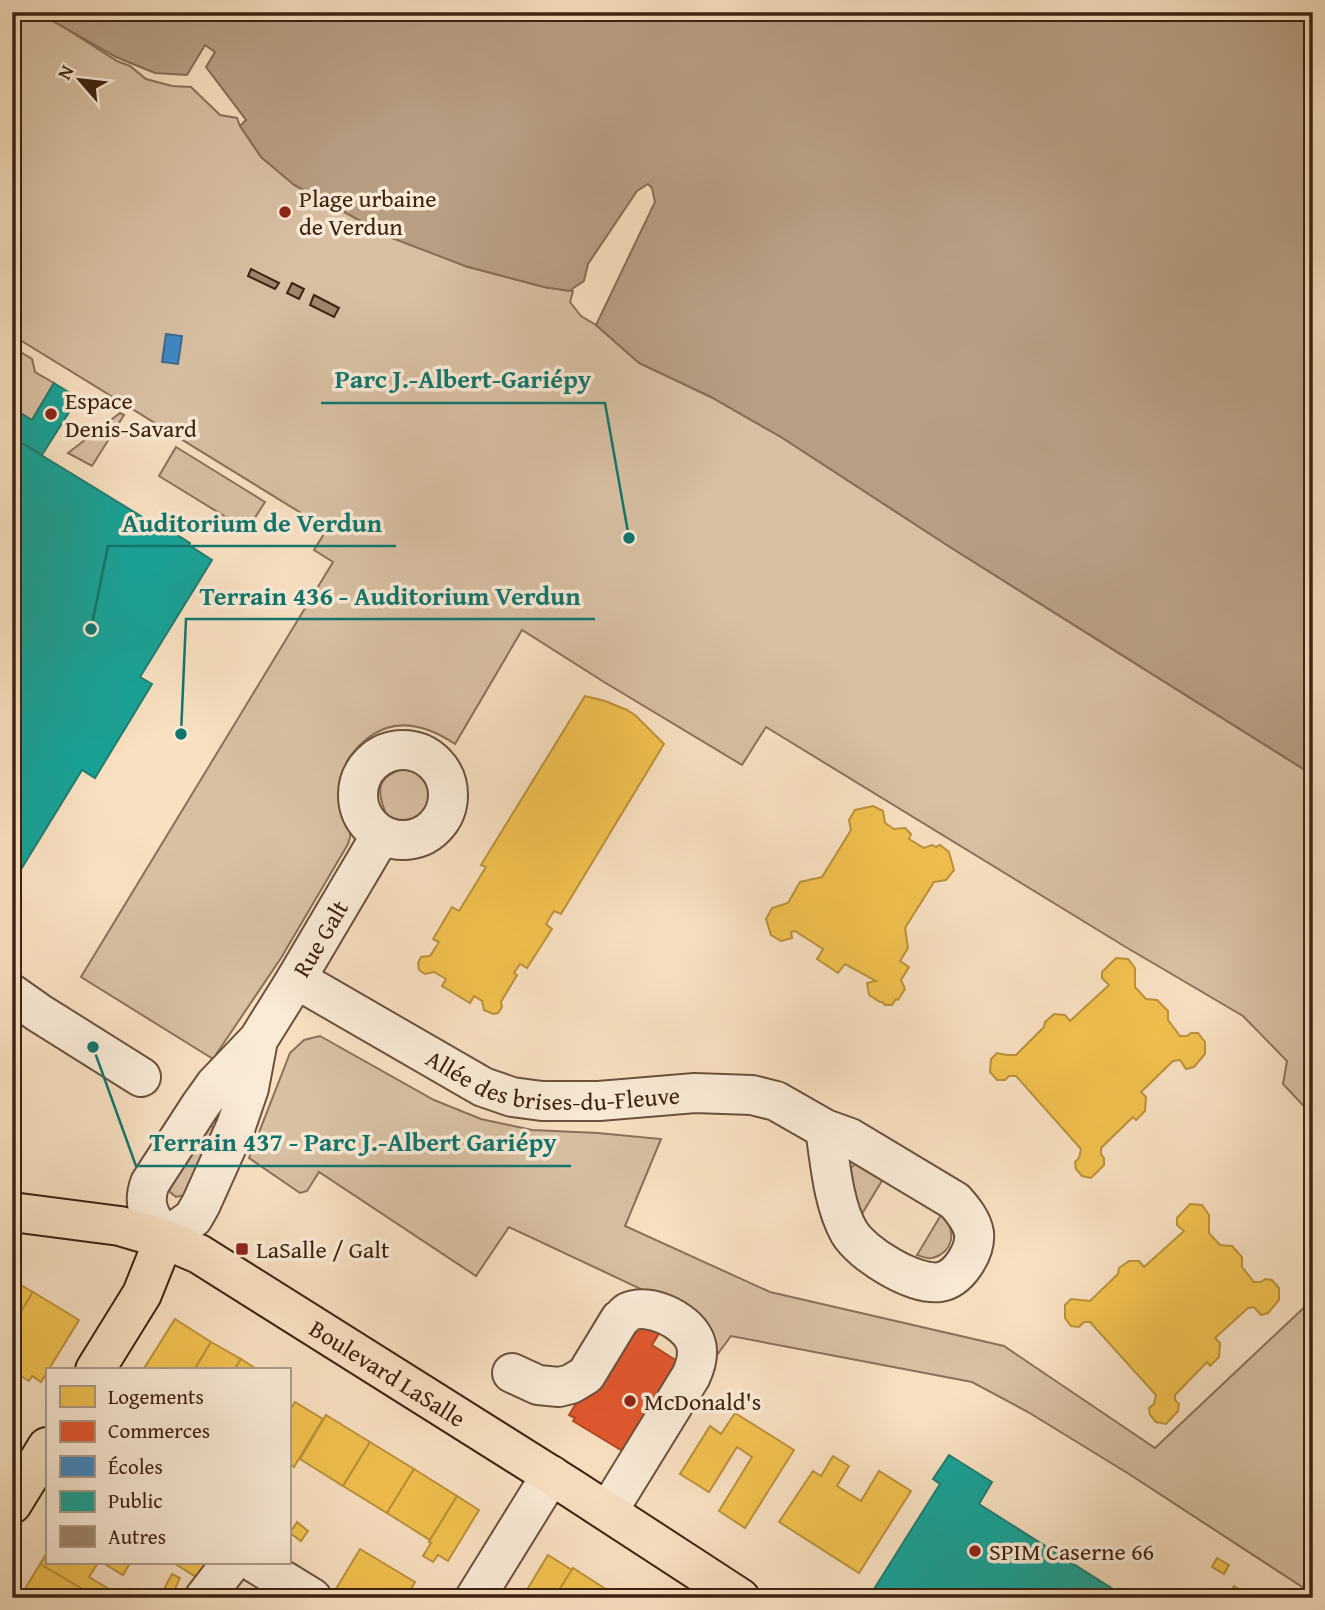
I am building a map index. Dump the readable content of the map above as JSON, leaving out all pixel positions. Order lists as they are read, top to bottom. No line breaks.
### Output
{"streets":{"main road":["Boulevard LaSalle"],"street":["Rue Galt","Allée des brises-du-Fleuve"]},"crossings":[["Rue Galt","Allée des brises-du-Fleuve"],["Rue Galt","Boulevard LaSalle"]],"places":{"other":["Plage urbaine de Verdun","Espace Denis-Savard","Parc J.-Albert-Gariépy","Auditorium de Verdun","Terrain 436 - Auditorium Verdun","Terrain 437 - Parc J.-Albert Gariépy","McDonald's","SPIM Caserne 66"],"transit":["LaSalle / Galt"]},"legend":["Logements","Commerces","Écoles","Public","Autres"],"north":"top left"}
